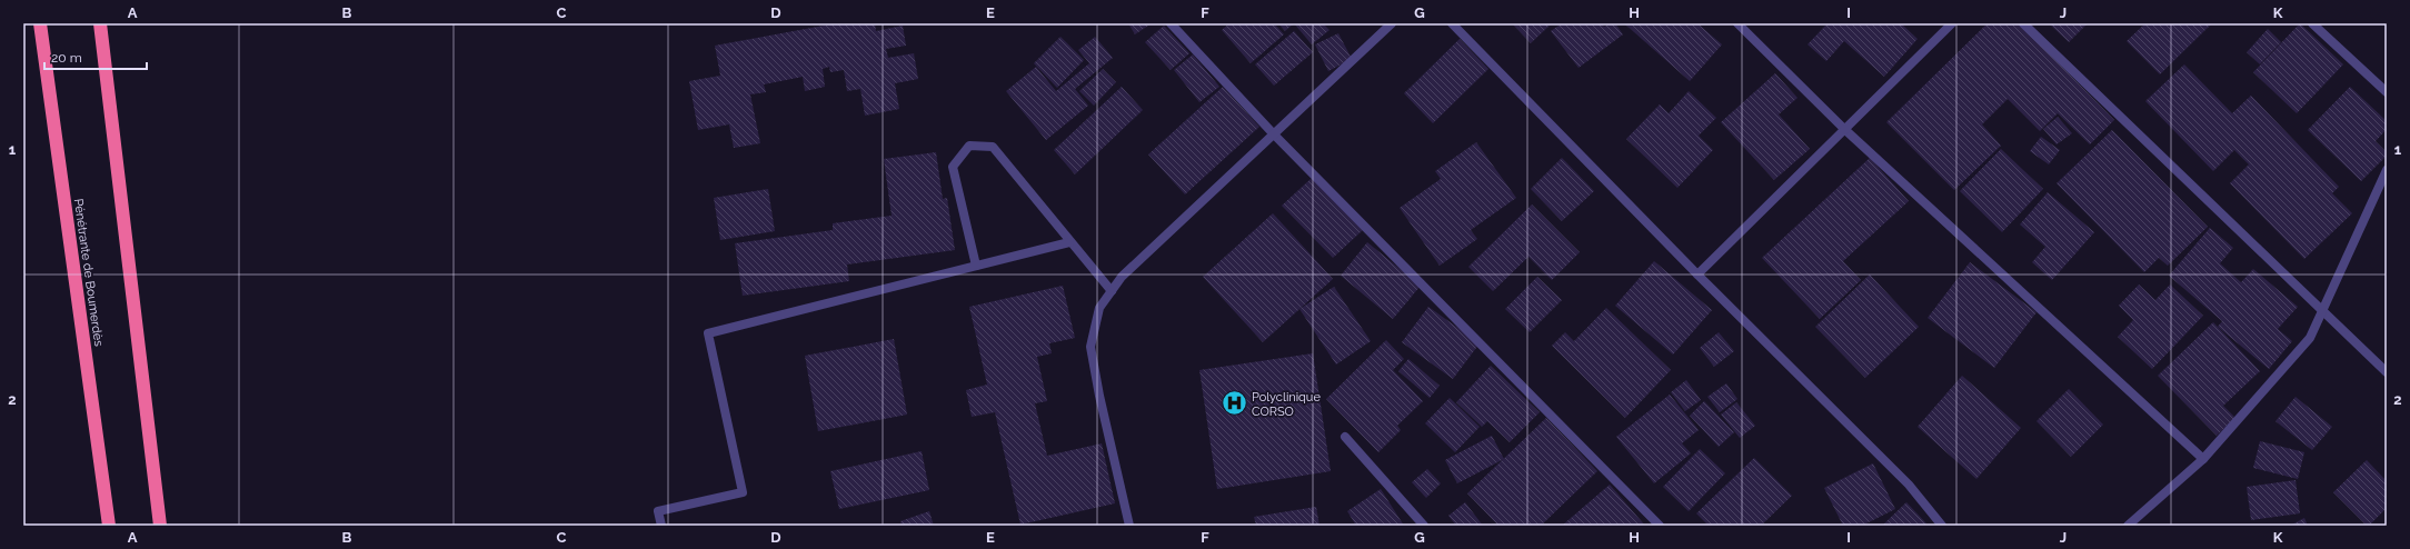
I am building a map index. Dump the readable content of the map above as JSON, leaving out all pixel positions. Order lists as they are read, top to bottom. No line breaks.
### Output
{"streets":{"highway":["Pénétrante de Boumerdès"]},"places":{"hospital":["Polyclinique CORSO"]},"scale_bar":"20 m","grid":{"columns":["A","B","C","D","E","F","G","H","I","J","K"],"rows":["1","2"]}}
